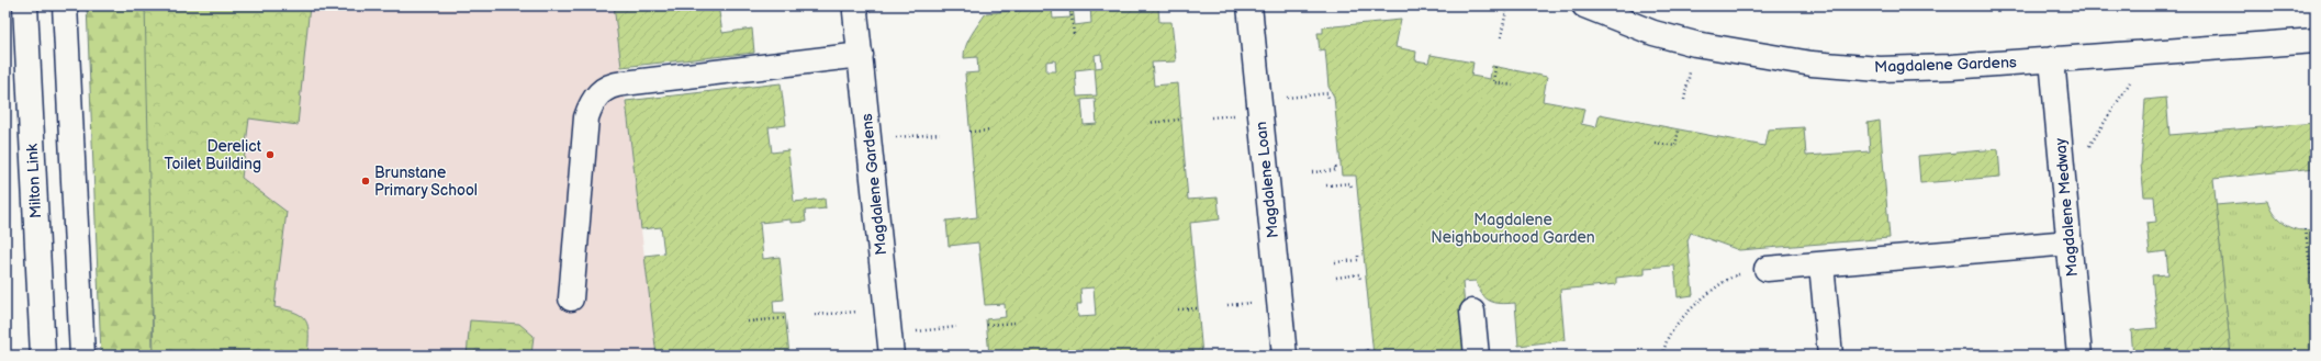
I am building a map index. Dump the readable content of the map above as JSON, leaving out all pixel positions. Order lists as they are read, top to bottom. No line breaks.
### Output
{"streets":{"street":["Magdalene Gardens","Magdalene Loan","Milton Link","Magdalene Medway"]},"crossings":[["Magdalene Gardens","Magdalene Medway"]],"parks":["Magdalene Neighbourhood Garden"],"places":["Derelict Toilet Building","Brunstane Primary School"]}
